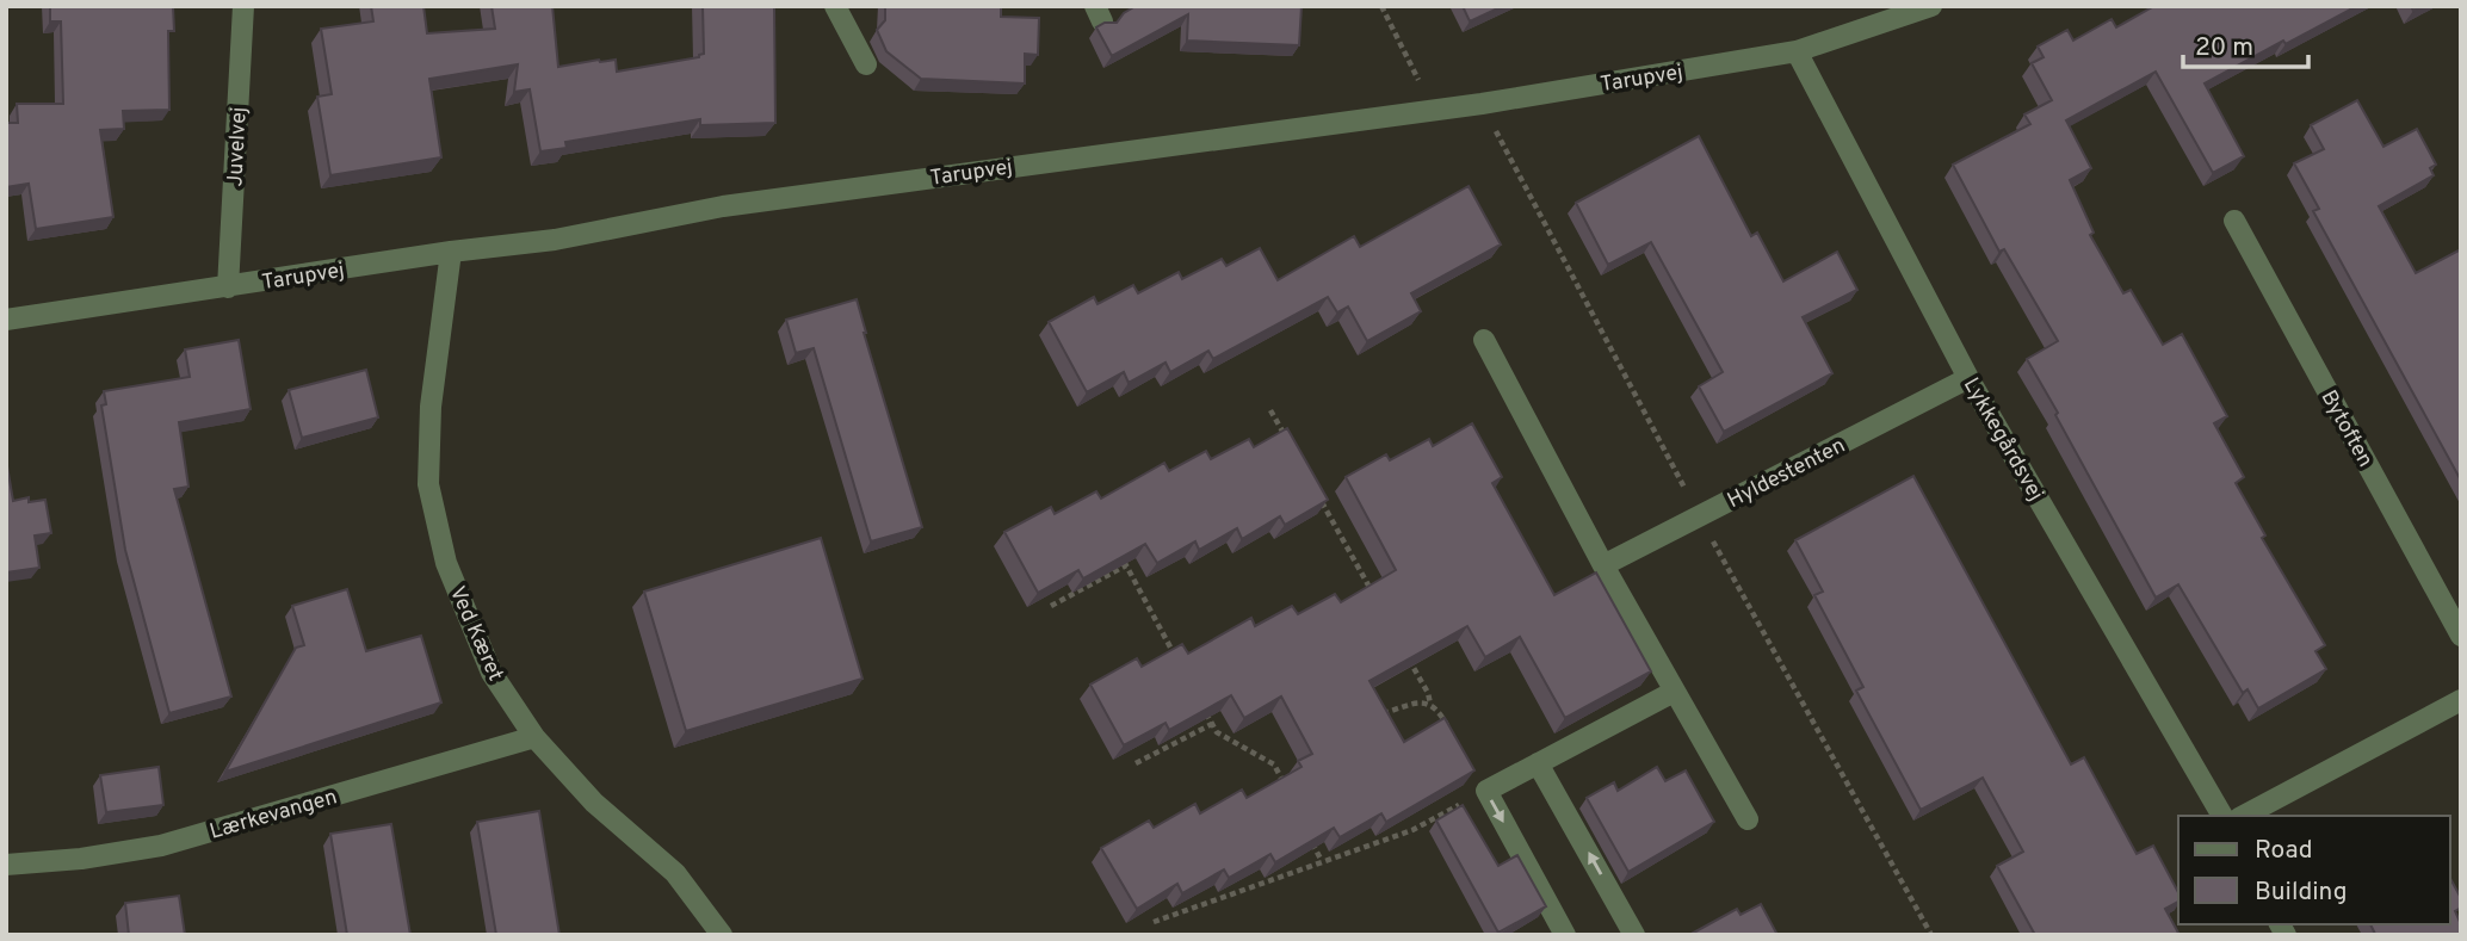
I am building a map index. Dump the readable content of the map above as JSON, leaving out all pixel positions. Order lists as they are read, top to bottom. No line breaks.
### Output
{"streets":{"street":["Tarupvej","Juvelvej","Bytoften","Lykkegårdsvej","Hyldestenten","Ved Kæret","Lærkevangen"]},"crossings":[["Tarupvej","Juvelvej"],["Tarupvej","Lykkegårdsvej"],["Tarupvej","Ved Kæret"],["Lykkegårdsvej","Hyldestenten"],["Ved Kæret","Lærkevangen"]],"legend":["Road","Building"],"scale_bar":"20 m"}
